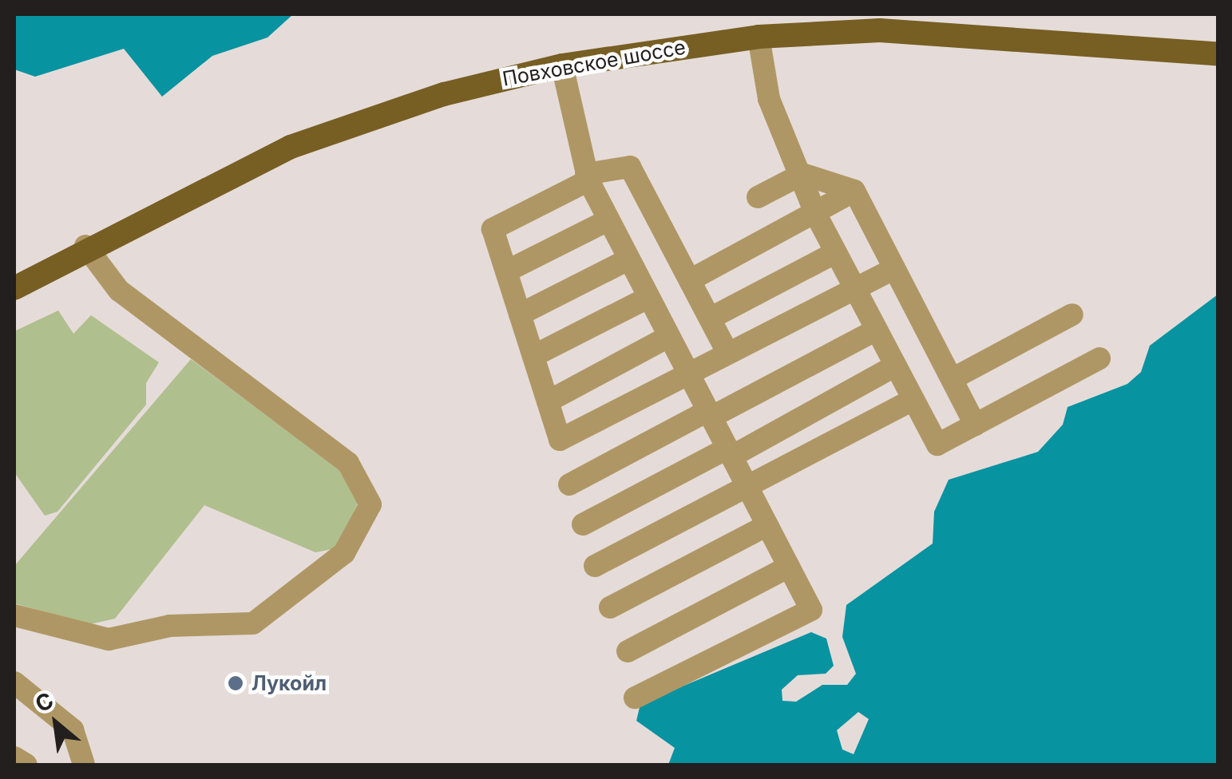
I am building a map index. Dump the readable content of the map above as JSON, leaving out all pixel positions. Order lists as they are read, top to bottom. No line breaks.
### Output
{"streets":{"main road":["Повховское шоссе"]},"places":["Лукойл"],"north":"top left"}
